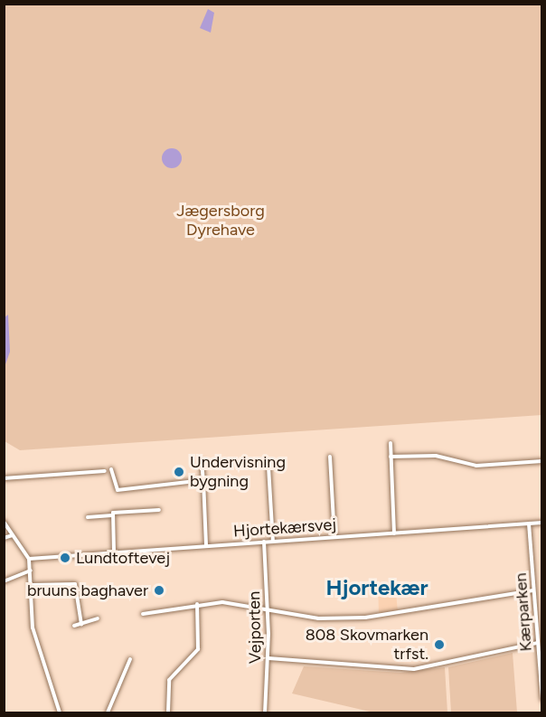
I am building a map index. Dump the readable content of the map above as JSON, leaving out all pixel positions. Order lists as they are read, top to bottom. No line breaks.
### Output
{"streets":{"street":["Hjortekærsvej","Kærparken","Vejporten"]},"crossings":[["Hjortekærsvej","Kærparken"],["Hjortekærsvej","Vejporten"]],"districts":["Hjortekær"],"parks":["Jægersborg Dyrehave"],"places":["Undervisning bygning","Lundtoftevej","bruuns baghaver","808 Skovmarken trfst."]}
